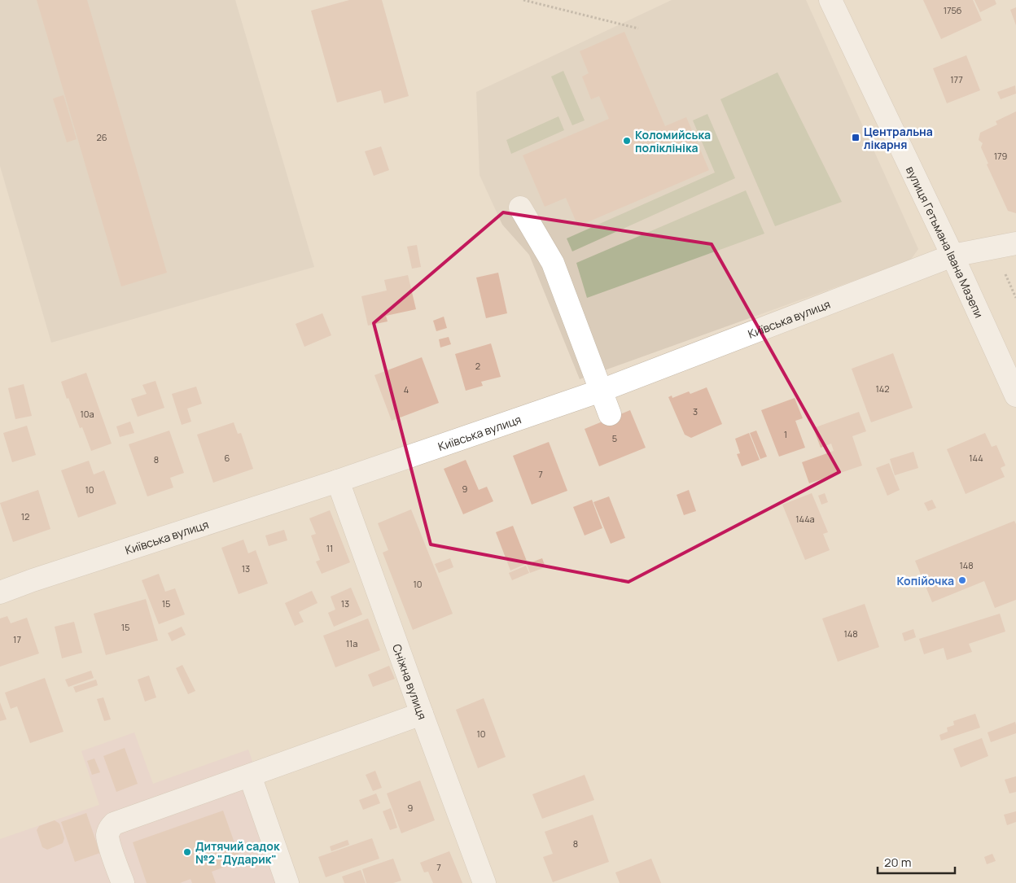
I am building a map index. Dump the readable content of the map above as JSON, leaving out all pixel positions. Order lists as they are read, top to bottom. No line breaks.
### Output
{"streets":{"street":["вулиця Гетьмана Івана Мазепи","Київська вулиця","Сніжна вулиця"]},"crossings":[["вулиця Гетьмана Івана Мазепи","Київська вулиця"],["Київська вулиця","Сніжна вулиця"]],"places":{"transit":["Центральна лікарня"],"other":["Коломийська поліклініка","Копійочка","Дитячий садок №2 \"Дударик\""]},"house_numbers":["175б","177","26","179","2","142","4","3","10а","1","5","6","144","8","7","9","10","12","144а","11","148","13","10","15","13","15","148","17","11а","10","9","8","7"],"scale_bar":"20 m"}
